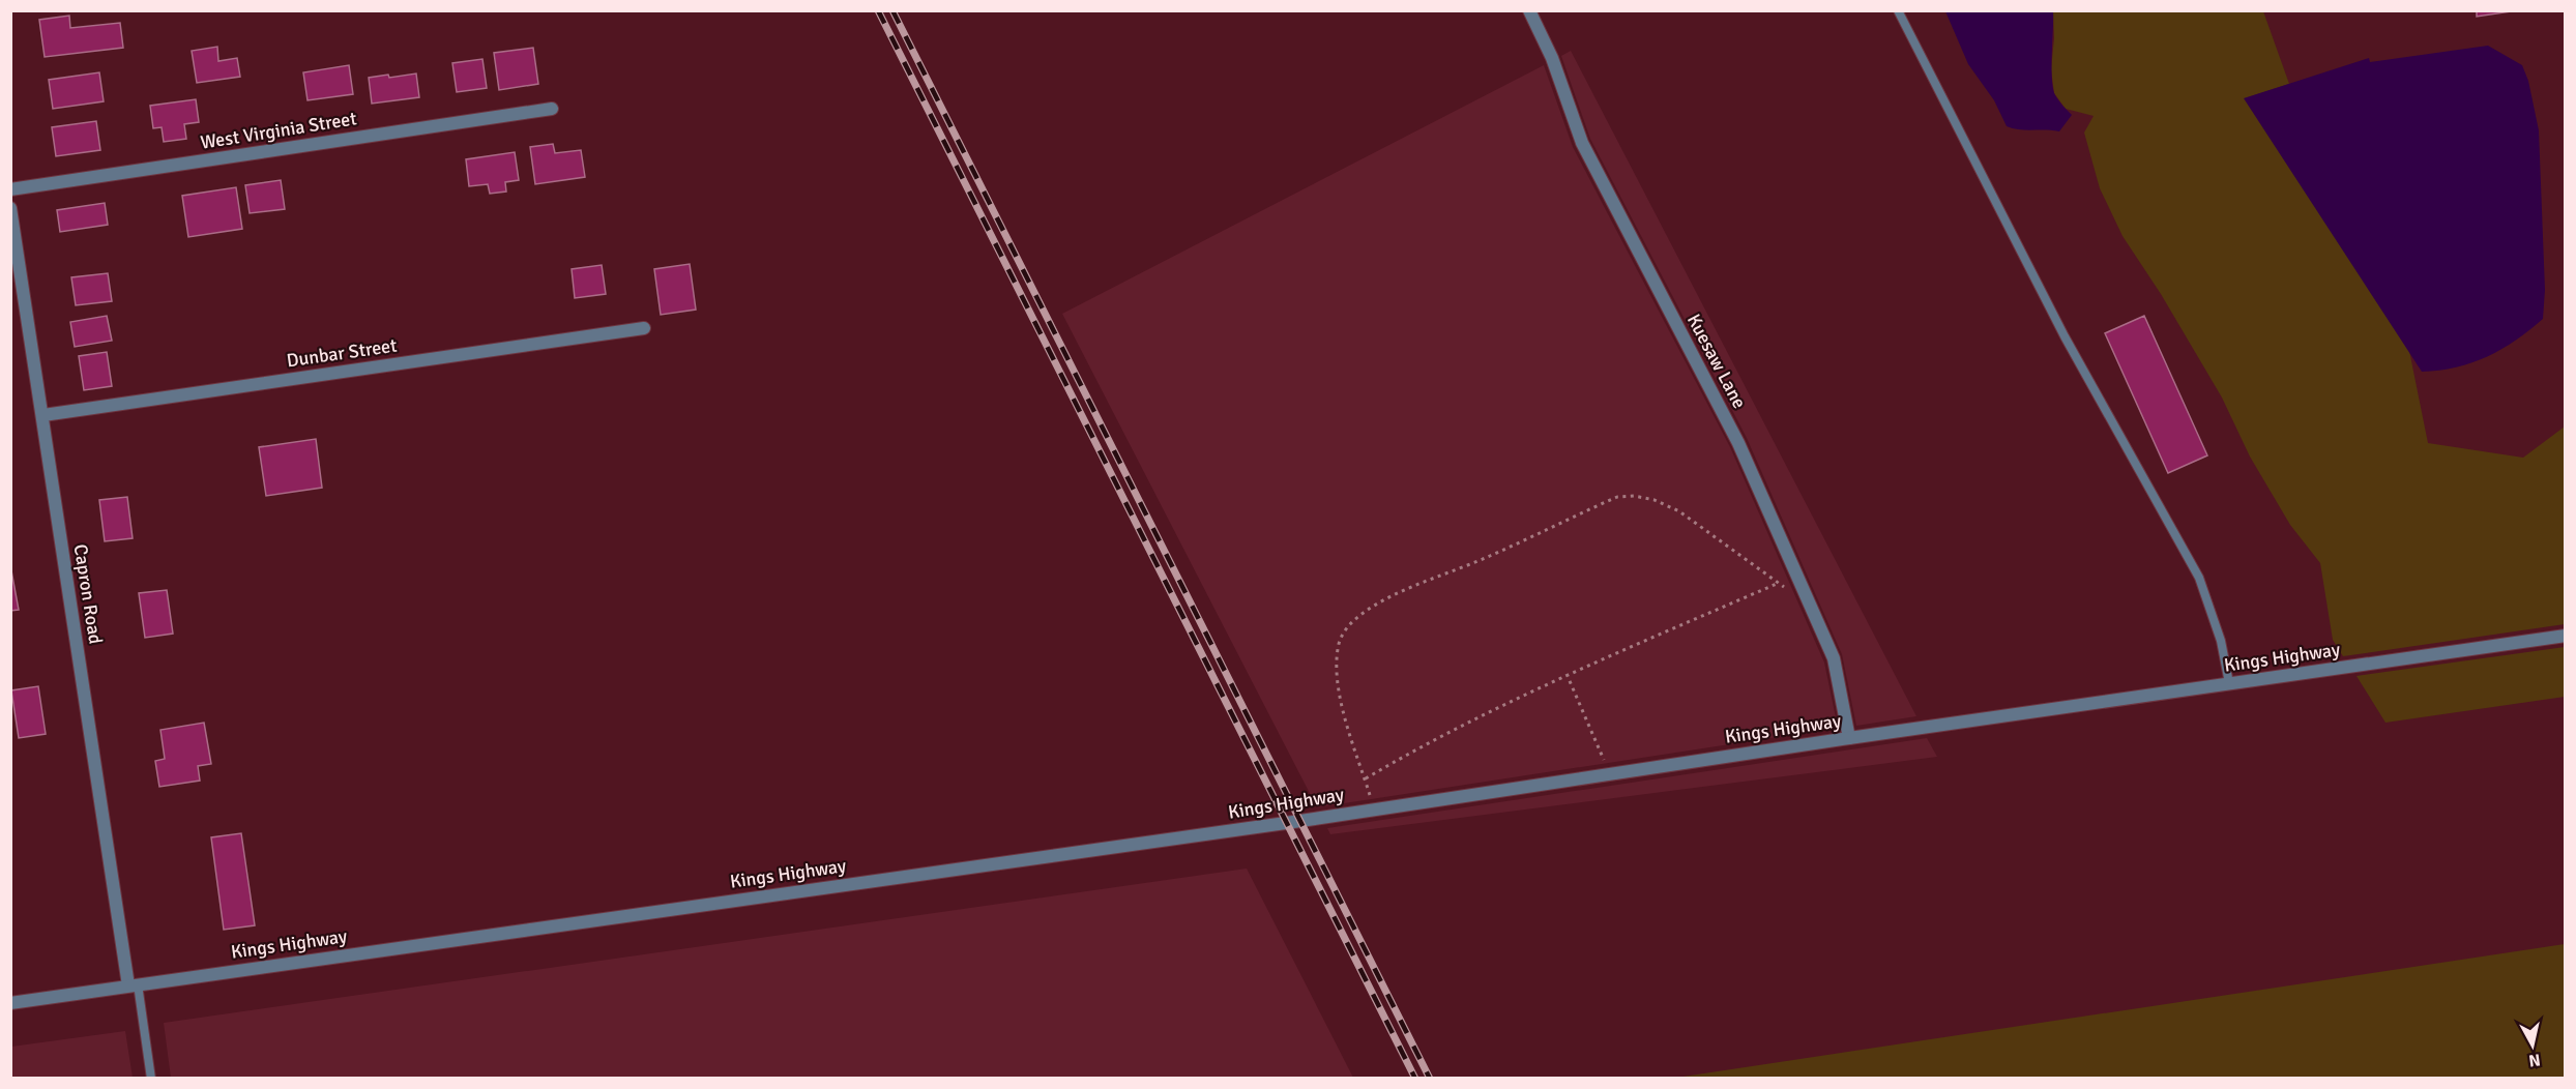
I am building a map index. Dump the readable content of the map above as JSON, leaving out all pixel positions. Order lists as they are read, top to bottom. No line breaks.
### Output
{"streets":{"street":["West Virginia Street","Dunbar Street","Kuesaw Lane","Capron Road","Kings Highway"]},"crossings":[["Dunbar Street","Capron Road"],["Kuesaw Lane","Kings Highway"],["Capron Road","Kings Highway"]],"north":"bottom"}
